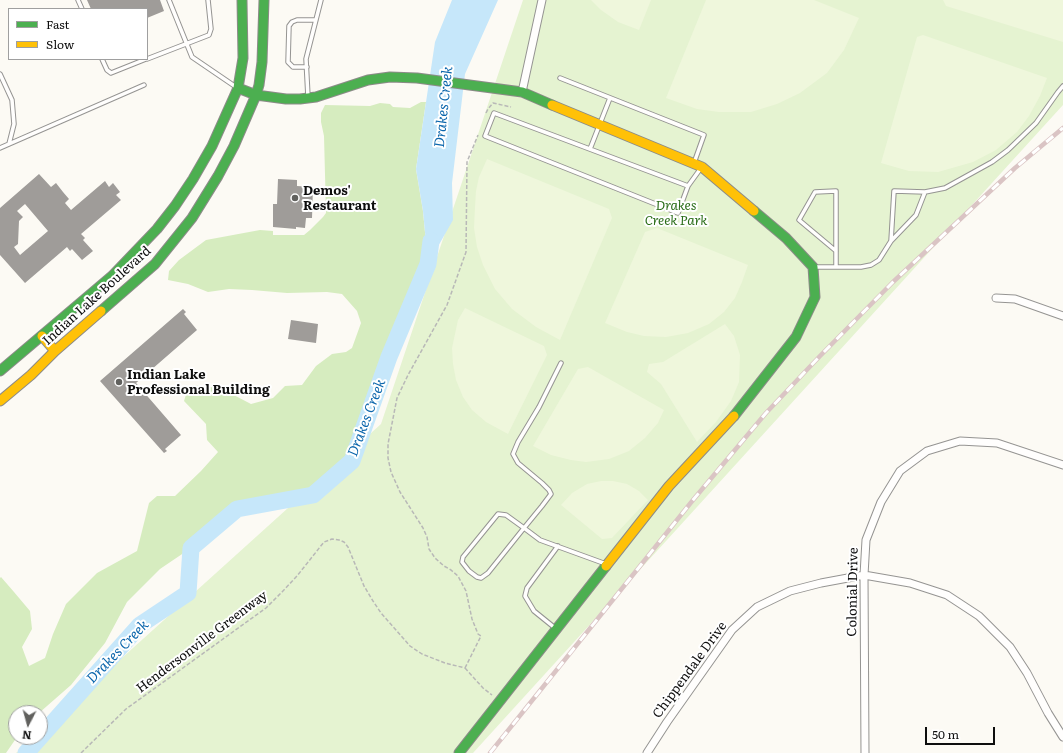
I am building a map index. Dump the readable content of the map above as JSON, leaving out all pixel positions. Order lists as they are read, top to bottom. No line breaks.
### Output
{"streets":{"street":["Indian Lake Boulevard","Colonial Drive","Chippendale Drive"],"path":["Hendersonville Greenway"]},"crossings":[["Colonial Drive","Chippendale Drive"]],"water":["Drakes Creek"],"parks":["Drakes Creek Park"],"places":["Demos' Restaurant","Indian Lake Professional Building"],"legend":["Fast","Slow"],"scale_bar":"50 m","north":"bottom"}
